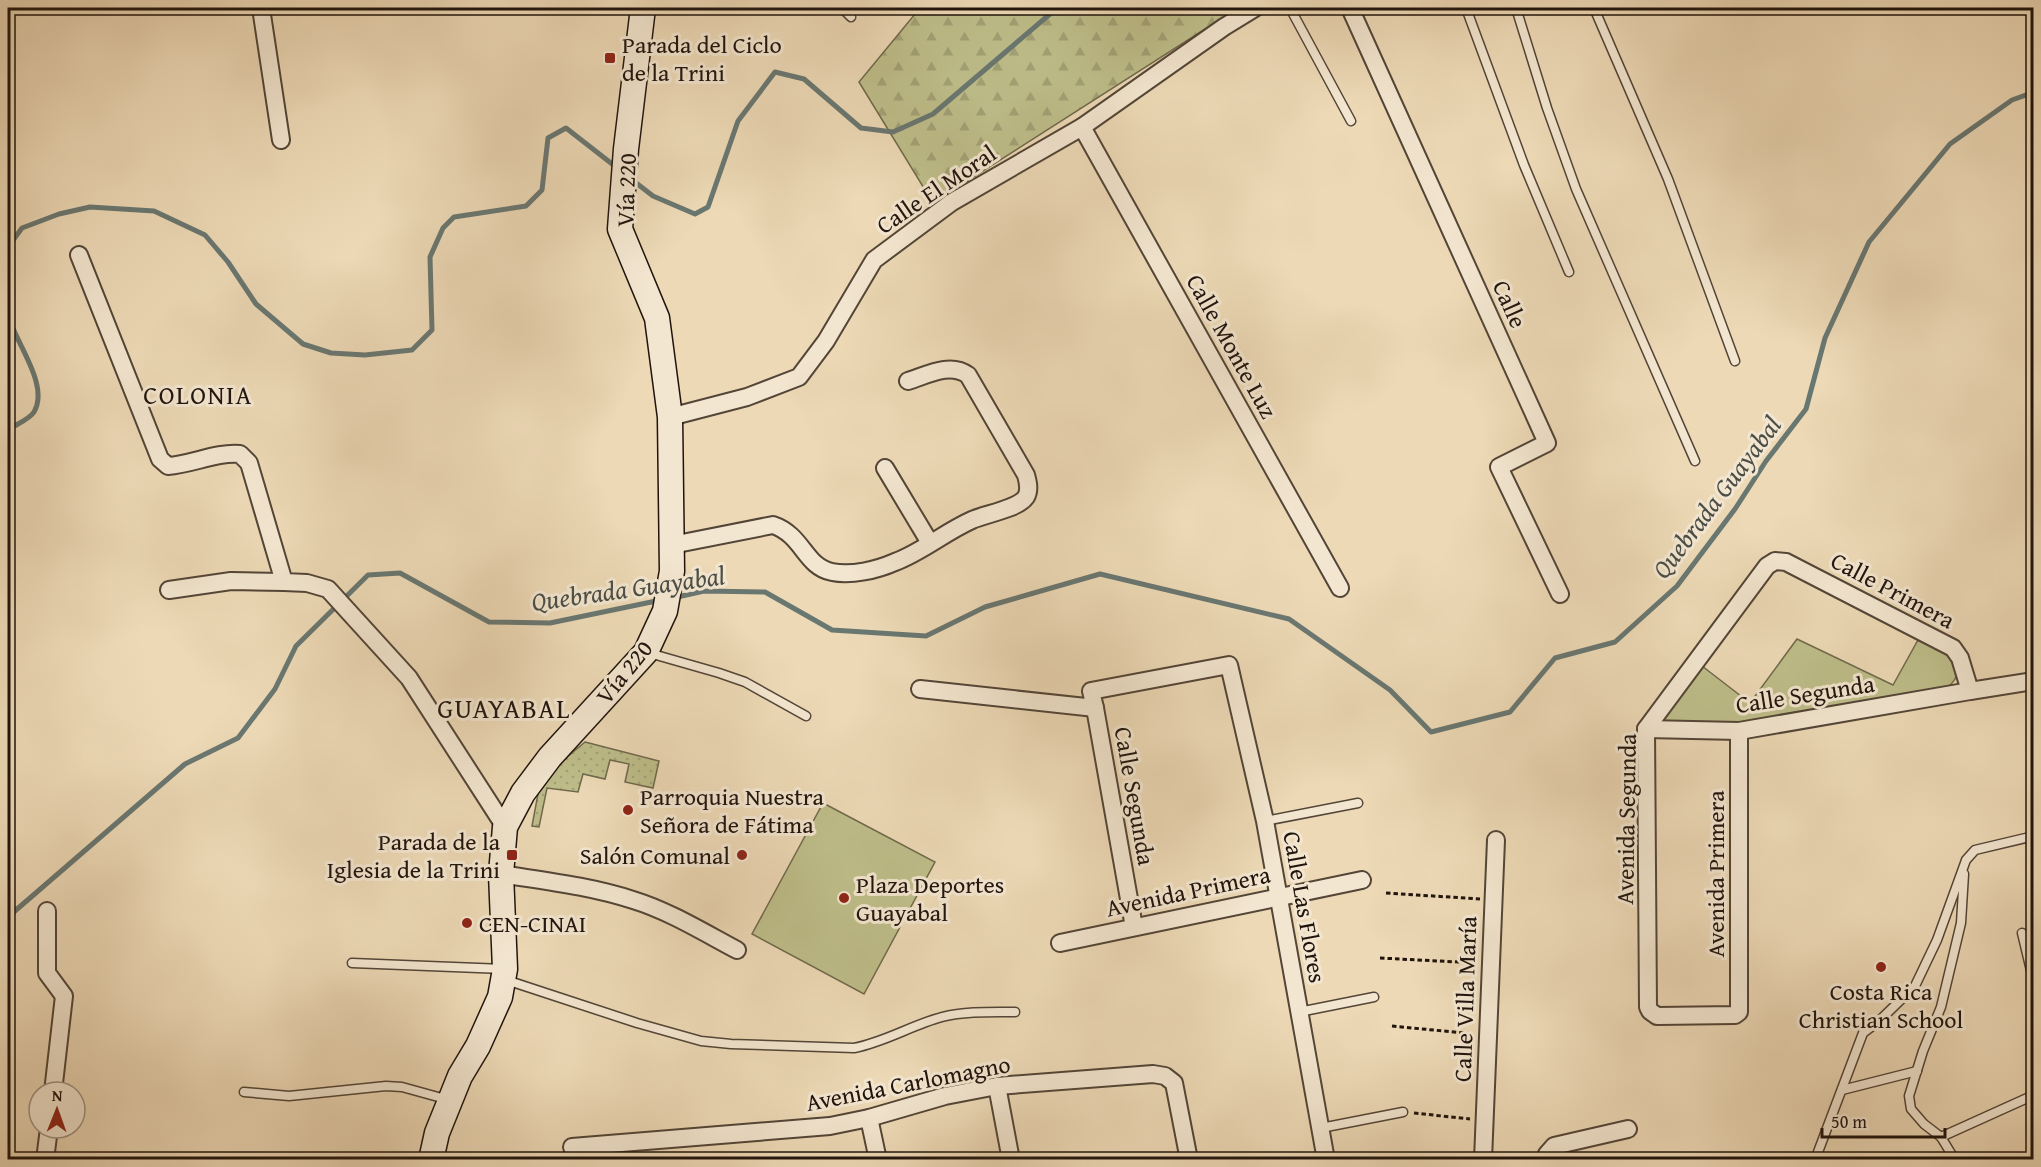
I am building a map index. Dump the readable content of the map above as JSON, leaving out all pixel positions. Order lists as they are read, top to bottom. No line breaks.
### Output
{"streets":{"main road":["Vía 220"],"street":["Calle El Moral","Calle","Calle Monte Luz","Calle Primera","Calle Segunda","Avenida Segunda","Avenida Primera","Calle Las Flores","Calle Villa María","Avenida Carlomagno"]},"crossings":[["Calle El Moral","Vía 220"],["Calle El Moral","Calle Monte Luz"],["Calle Primera","Calle Segunda"],["Calle Primera","Avenida Segunda"],["Calle Segunda","Avenida Segunda"],["Calle Segunda","Avenida Primera"],["Calle Segunda","Calle Las Flores"],["Avenida Segunda","Avenida Primera"],["Avenida Primera","Calle Las Flores"]],"districts":["COLONIA","GUAYABAL"],"water":["Quebrada Guayabal"],"places":{"transit":["Parada del Ciclo de la Trini","Parada de la Iglesia de la Trini"],"other":["Parroquia Nuestra Señora de Fátima","Salón Comunal","Plaza Deportes Guayabal","CEN-CINAI","Costa Rica Christian School"]},"scale_bar":"50 m","north":"top"}
